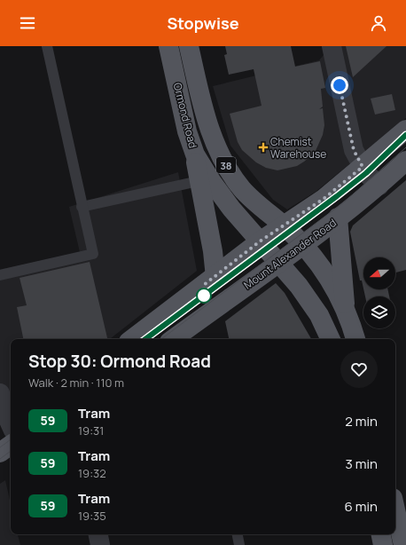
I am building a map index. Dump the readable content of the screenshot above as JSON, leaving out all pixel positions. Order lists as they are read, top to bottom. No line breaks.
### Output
{"streets":{"main road":["Ormond Road","38","Mount Alexander Road"]},"crossings":[["Ormond Road","38"],["Ormond Road","Mount Alexander Road"],["38","Mount Alexander Road"]],"places":{"health":["Chemist Warehouse"]},"lines":["tram line 59"],"north":"left","page":{"header":"Stopwise","heading":["Stop 30: Ormond Road","Walk · 2 min · 110 m"],"list":[{"mark":"59","name":"Tram","note":"19:31","value":"2 min"},{"mark":"59","name":"Tram","note":"19:32","value":"3 min"},{"mark":"59","name":"Tram","note":"19:35","value":"6 min"}]}}
